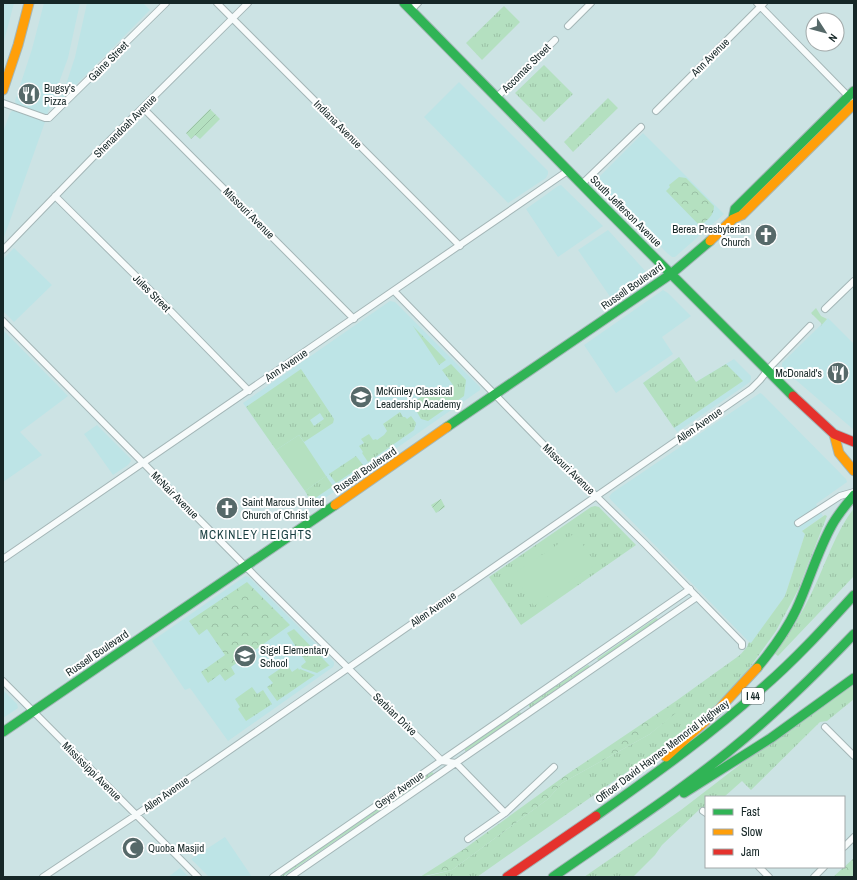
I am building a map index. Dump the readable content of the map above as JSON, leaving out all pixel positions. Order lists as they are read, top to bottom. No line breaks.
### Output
{"streets":{"main road":["South Jefferson Avenue","Russell Boulevard","I 44","Officer David Haynes Memorial Highway"],"street":["Ann Avenue","Gaine Street","Accomac Street","Indiana Avenue","Shenandoah Avenue","Missouri Avenue","Jules Street","Allen Avenue","McNair Avenue","Serbian Drive","Mississippi Avenue","Geyer Avenue"]},"crossings":[["Ann Avenue","Indiana Avenue"],["Ann Avenue","South Jefferson Avenue"],["Ann Avenue","Missouri Avenue"],["Ann Avenue","Jules Street"],["Ann Avenue","McNair Avenue"],["Accomac Street","South Jefferson Avenue"],["Indiana Avenue","Shenandoah Avenue"],["Shenandoah Avenue","Missouri Avenue"],["Shenandoah Avenue","Jules Street"],["South Jefferson Avenue","Russell Boulevard"],["South Jefferson Avenue","Allen Avenue"],["Missouri Avenue","Russell Boulevard"],["Missouri Avenue","Allen Avenue"],["Missouri Avenue","Geyer Avenue"],["Russell Boulevard","McNair Avenue"],["Russell Boulevard","Mississippi Avenue"],["Allen Avenue","McNair Avenue"],["Allen Avenue","Serbian Drive"],["Allen Avenue","Mississippi Avenue"],["McNair Avenue","Serbian Drive"],["Serbian Drive","Geyer Avenue"]],"districts":["MCKINLEY HEIGHTS"],"places":{"restaurant":["Bugsy's Pizza","McDonald's"],"church":["Berea Presbyterian Church","Saint Marcus United Church of Christ"],"school or university":["McKinley Classical Leadership Academy","Sigel Elementary School"],"mosque":["Quoba Masjid"]},"legend":["Fast","Slow","Jam"],"north":"bottom right"}
